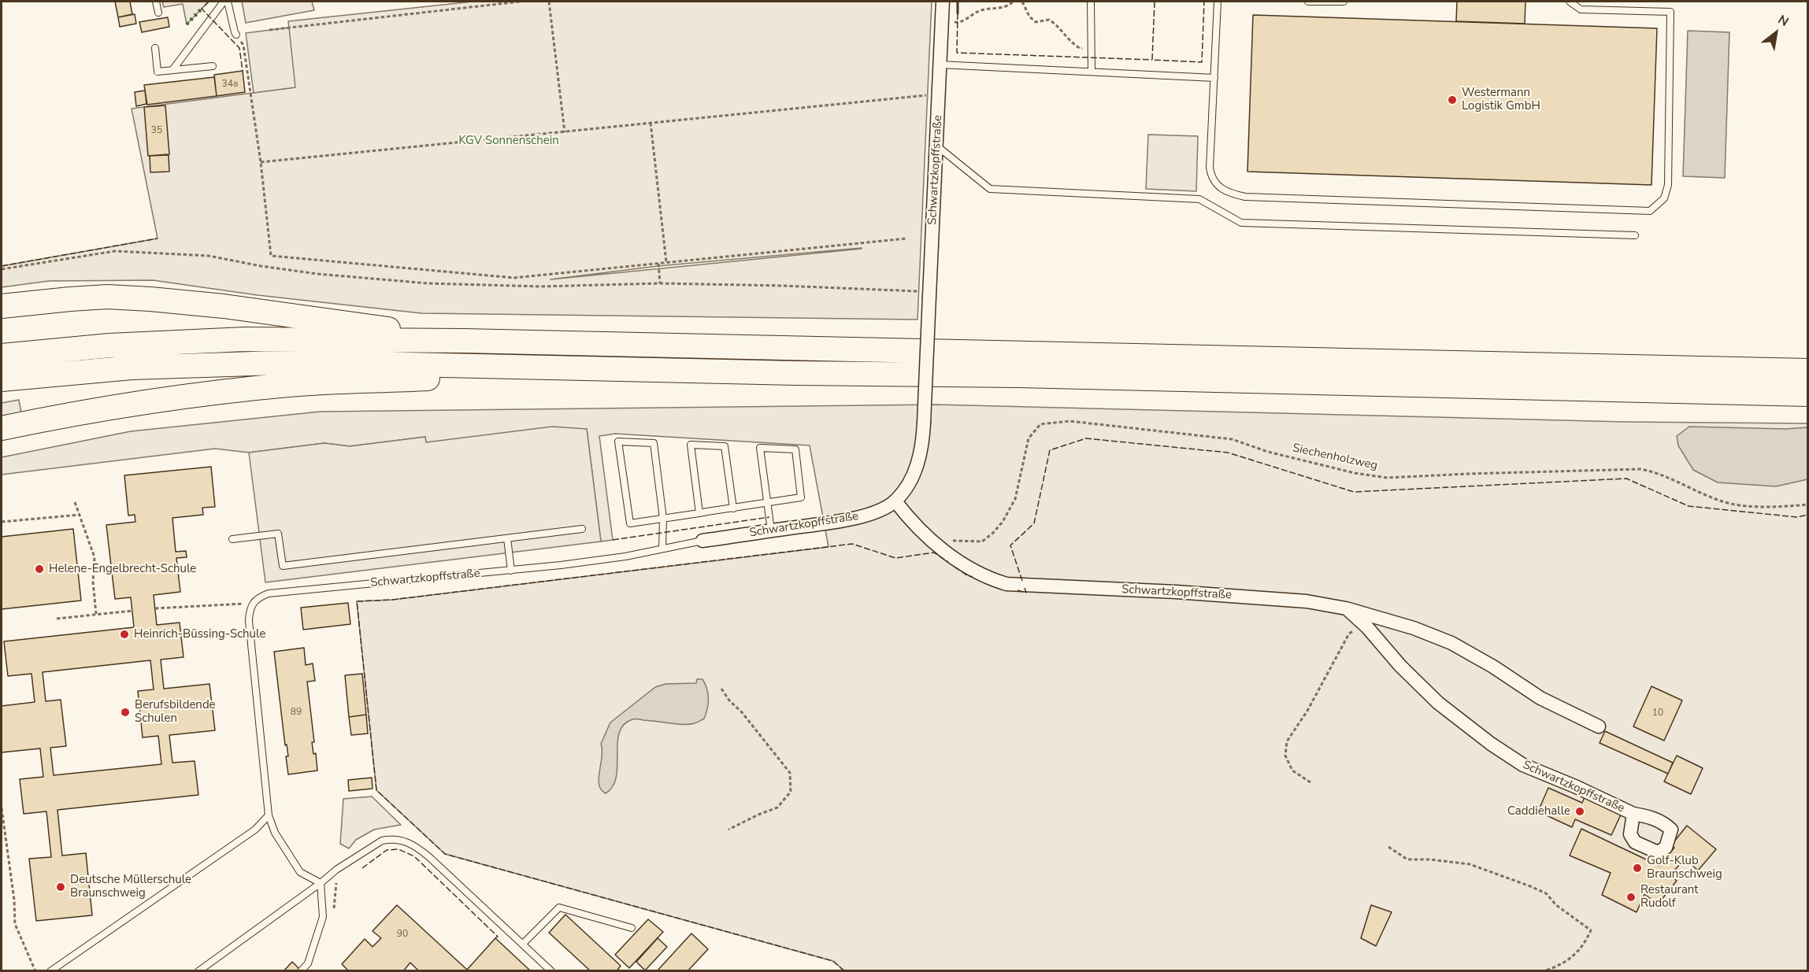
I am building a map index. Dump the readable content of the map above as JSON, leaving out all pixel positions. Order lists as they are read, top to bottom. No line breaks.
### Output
{"streets":{"street":["Schwartzkopffstraße"],"path":["Siechenholzweg"]},"crossings":[["Schwartzkopffstraße","Siechenholzweg"]],"parks":["KGV Sonnenschein"],"places":["Westermann Logistik GmbH","Helene-Engelbrecht-Schule","Heinrich-Büssing-Schule","Berufsbildende Schulen","Caddiehalle","Golf-Klub Braunschweig","Deutsche Müllerschule Braunschweig","Restaurant Rudolf"],"house_numbers":["34a","35","89","10","90"],"north":"top right"}
